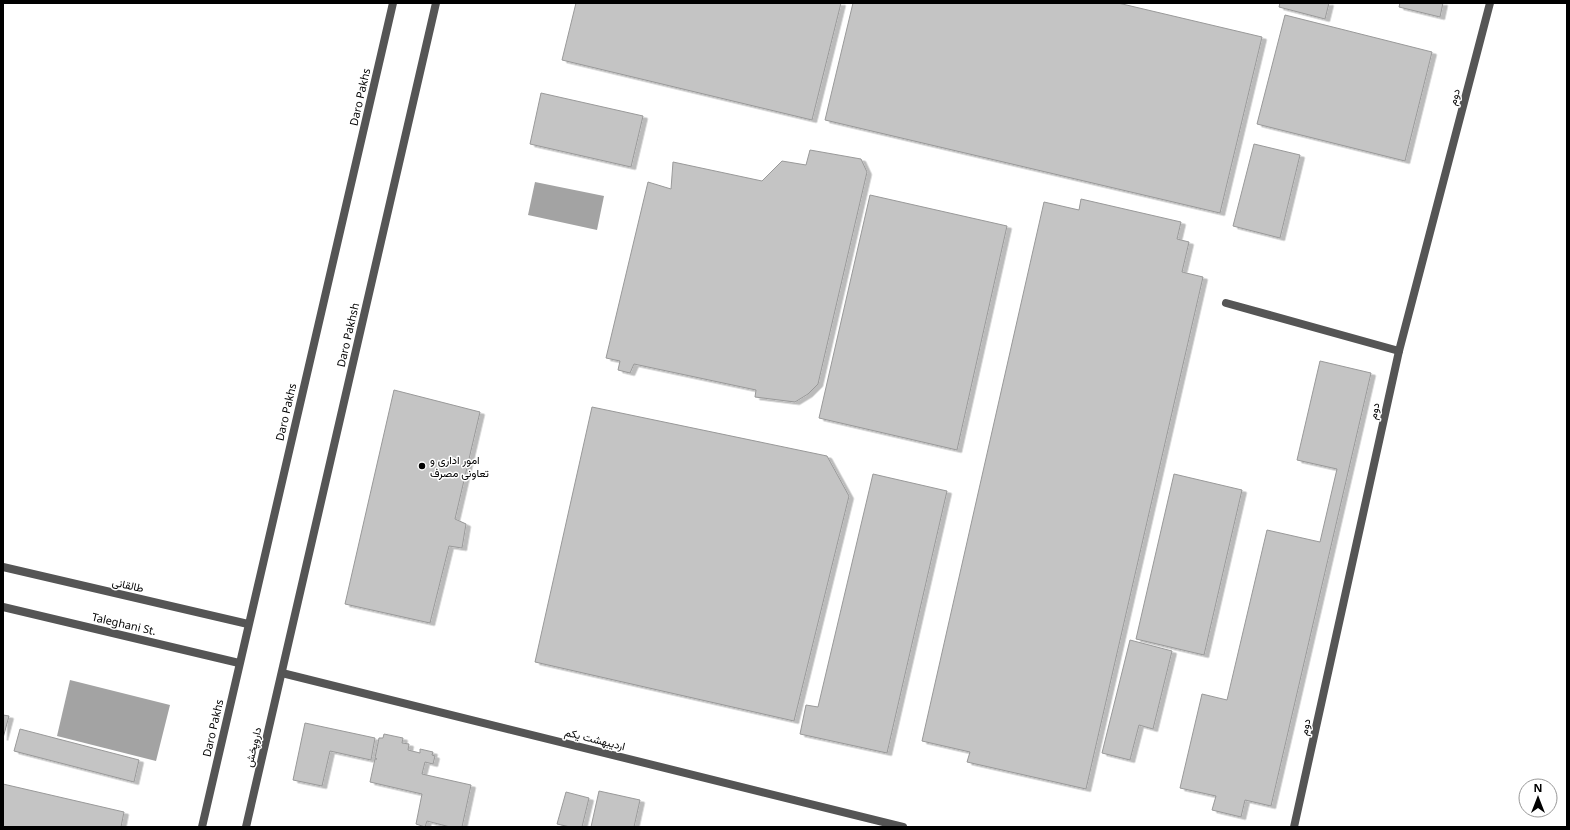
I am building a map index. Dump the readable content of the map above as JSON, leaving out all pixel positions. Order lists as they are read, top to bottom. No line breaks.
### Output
{"streets":{"street":["Daro Pakhs","دوم","Daro Pakhsh","طالقانی","Taleghani St.","اردیبهشت یکم","داروپخش"]},"crossings":[["Daro Pakhs","طالقانی"],["Daro Pakhs","Taleghani St."],["Daro Pakhsh","اردیبهشت یکم"],["Daro Pakhsh","داروپخش"],["اردیبهشت یکم","داروپخش"]],"places":["امور اداری و تعاونی مصرف"],"north":"top"}
